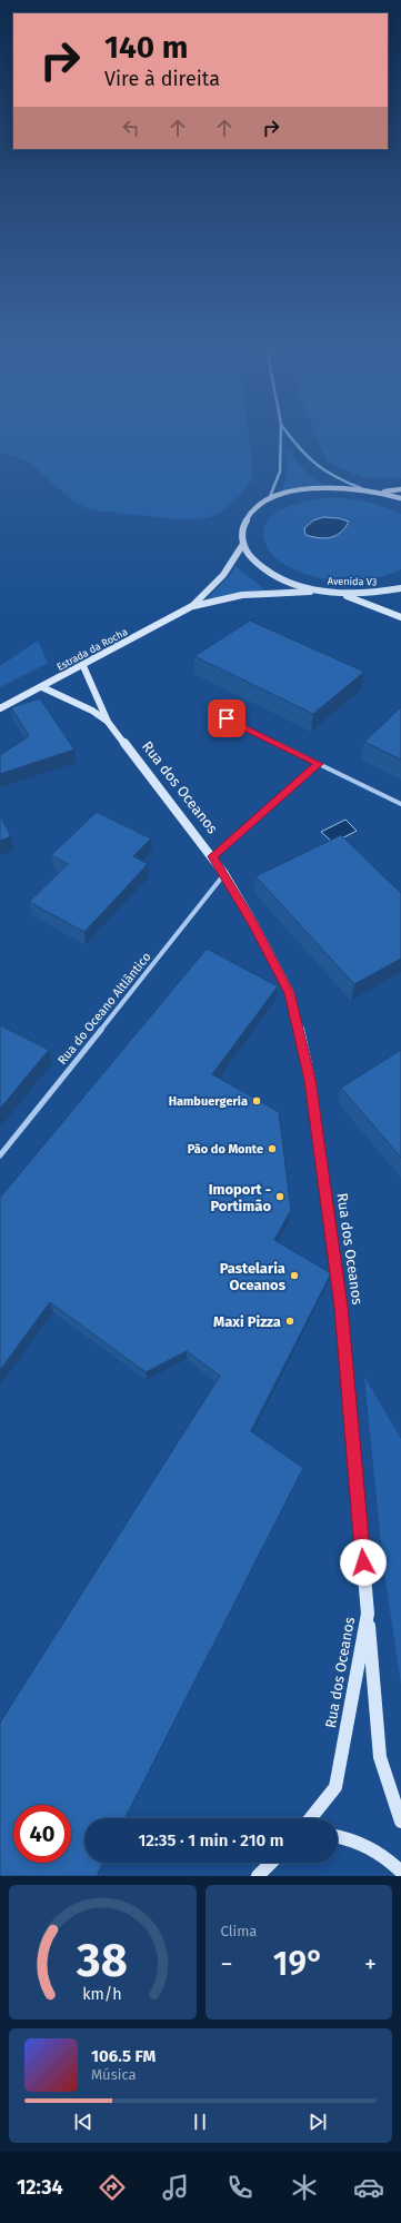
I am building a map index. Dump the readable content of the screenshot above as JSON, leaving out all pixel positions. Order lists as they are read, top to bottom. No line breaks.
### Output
{"streets":{"street":["Avenida V3","Estrada da Rocha","Rua dos Oceanos","Rua do Oceano Altlântico"]},"crossings":[["Avenida V3","Estrada da Rocha"],["Rua dos Oceanos","Rua do Oceano Altlântico"]],"places":["Hambuergeria","Pão do Monte","Imoport - Portimão","Pastelaria Oceanos","Maxi Pizza"],"page":{"turn":["140 m","Vire à direita"],"limit":"40","trip":"12:35 · 1 min · 210 m","tile":"Clima","heat":["−","19°","+"],"song":["106.5 FM","Música"],"tabs":"12:34","gauge":["38","km/h"]}}
